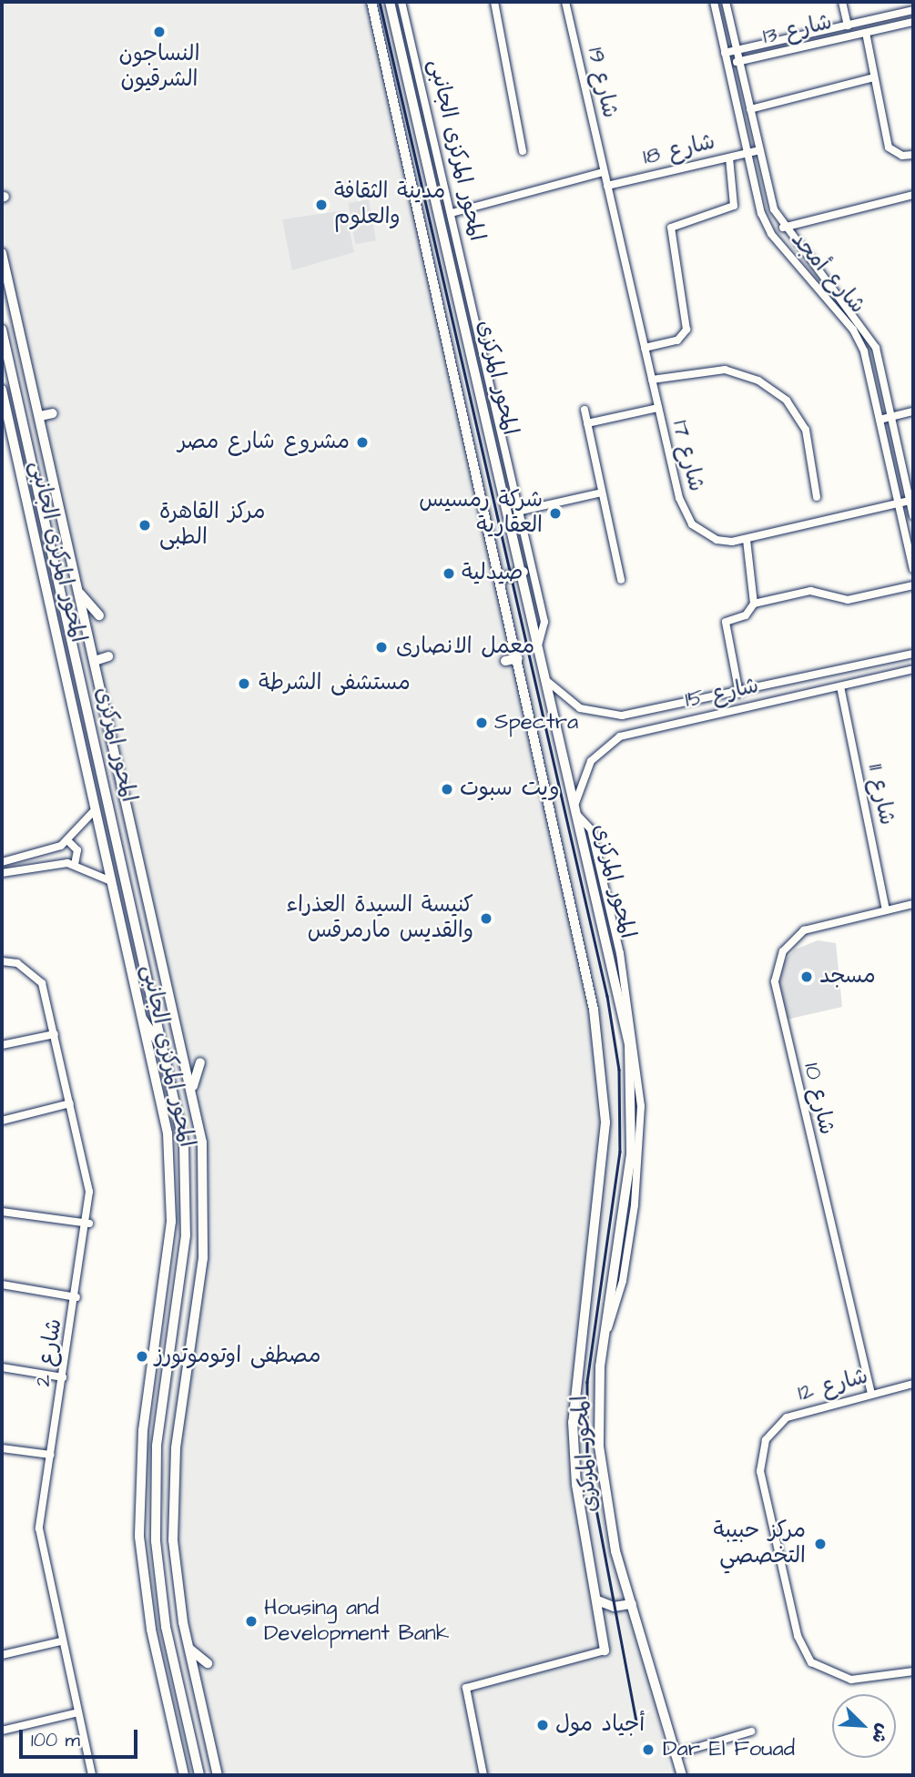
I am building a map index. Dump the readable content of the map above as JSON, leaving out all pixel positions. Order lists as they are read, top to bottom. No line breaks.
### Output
{"streets":{"main road":["المحور المركزى الجانبى","المحور المركزى"],"street":["شارع 13","شارع 19","شارع 18","شارع أمجد","شارع 17","شارع 15","شارع 11","شارع 10","شارع 2","شارع 12"]},"crossings":[["شارع 13","شارع أمجد"],["شارع 19","شارع 17"],["المحور المركزى الجانبى","المحور المركزى"],["شارع 18","شارع أمجد"],["شارع 18","شارع 17"],["شارع أمجد","شارع 17"],["المحور المركزى","شارع 15"],["شارع 15","شارع 11"],["شارع 11","شارع 10"],["شارع 10","شارع 12"]],"places":["النساجون الشرقيون","مدينة الثقافة والعلوم","مشروع شارع مصر","شركة رمسيس العقارية","مركز القاهرة الطبى","صيدلية","معمل الانصارى","مستشفى الشرطة","Spectra","ويت سبوت","كنيسة السيدة العذراء والقديس مارمرقس","مسجد","مصطفى اوتوموتورز","مركز حبيبة التخصصي","Housing and Development Bank","أجياد مول","Dar El Fouad"],"scale_bar":"100 m","north":"bottom right"}
